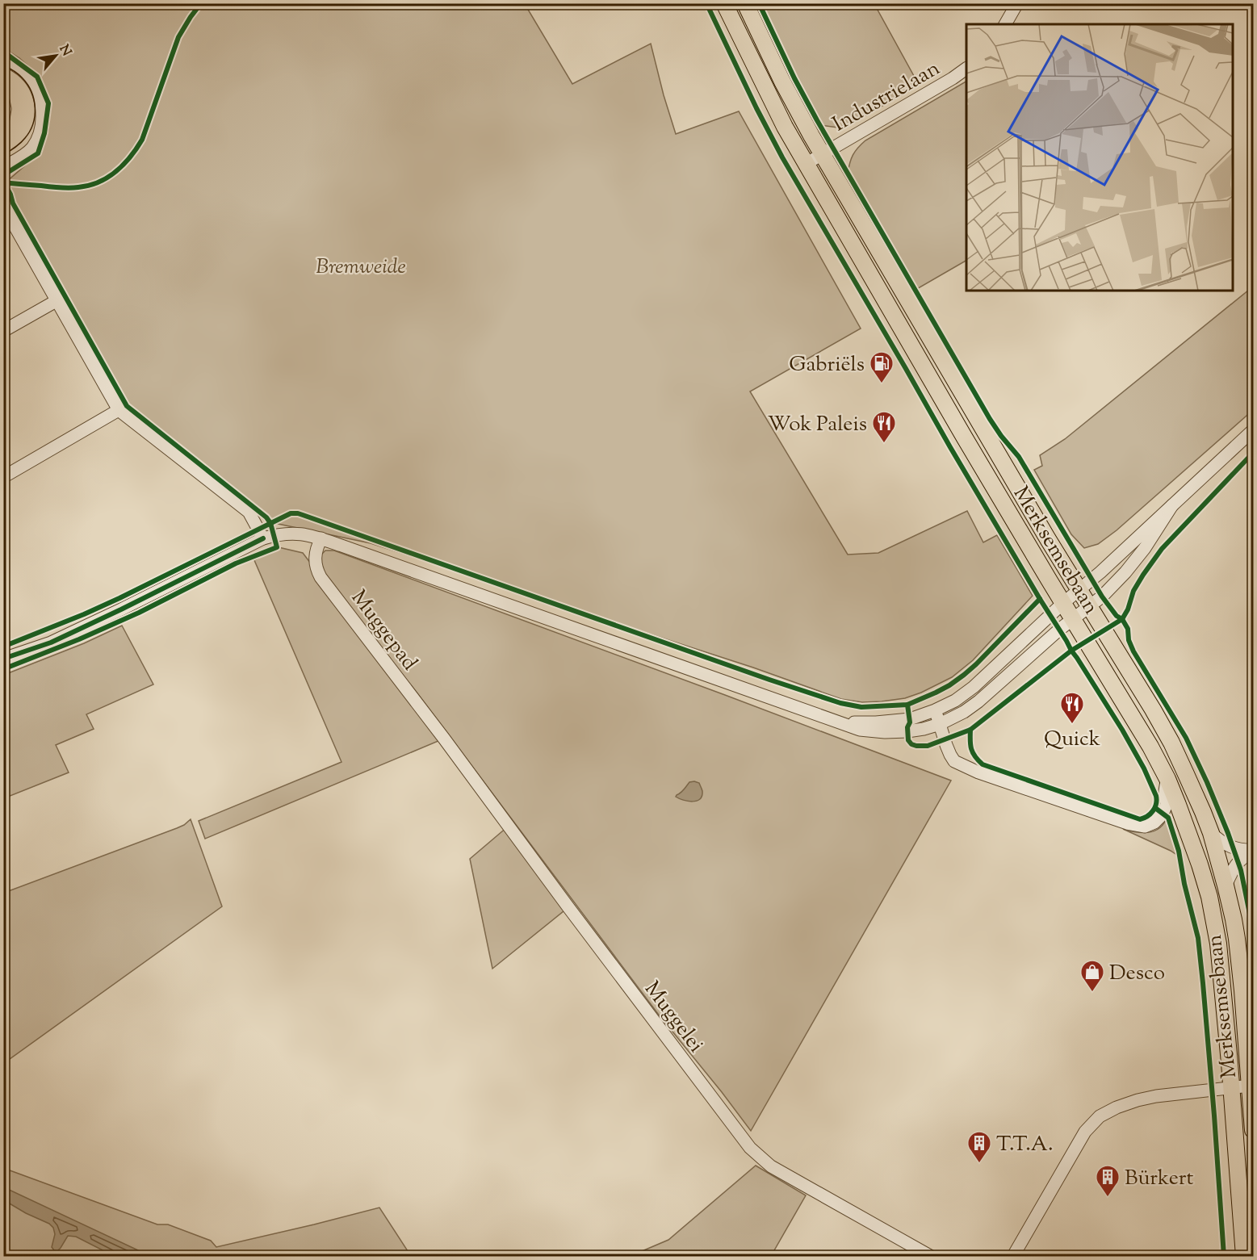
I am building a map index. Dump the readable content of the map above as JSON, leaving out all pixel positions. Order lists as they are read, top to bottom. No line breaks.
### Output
{"streets":{"main road":["Merksemsebaan"],"street":["Industrielaan","Muggepad","Muggelei"]},"crossings":[["Industrielaan","Merksemsebaan"],["Muggepad","Muggelei"]],"parks":["Bremweide"],"places":{"fuel station":["Gabriëls"],"restaurant":["Wok Paleis","Quick"],"shop":["Desco"],"building":["T.T.A.","Bürkert"]},"north":"top right"}
